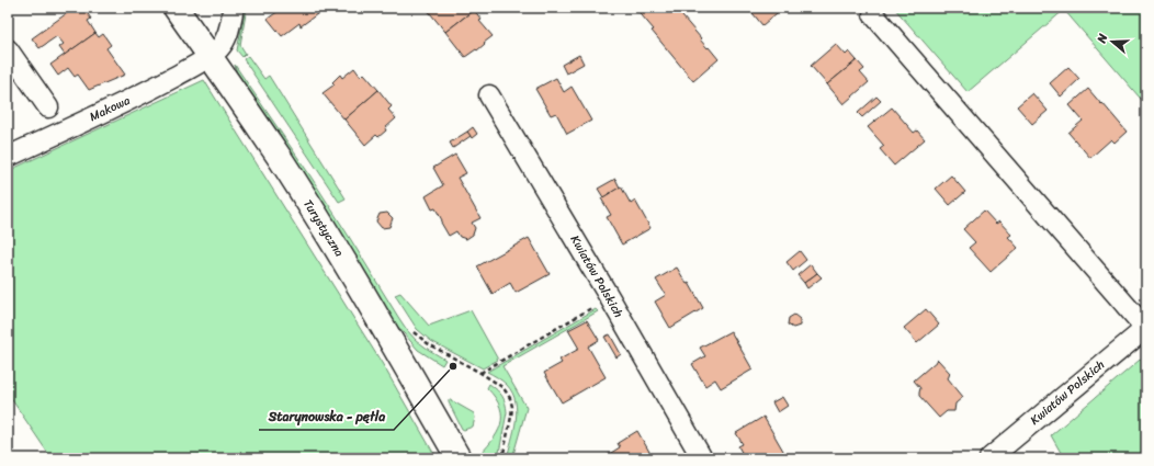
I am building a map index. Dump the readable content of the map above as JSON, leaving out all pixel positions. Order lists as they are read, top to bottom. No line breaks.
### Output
{"streets":{"street":["Makowa","Turystyczna","Kwiatów Polskich"]},"crossings":[["Makowa","Turystyczna"]],"places":["Starynowska - pętla"],"north":"left"}
